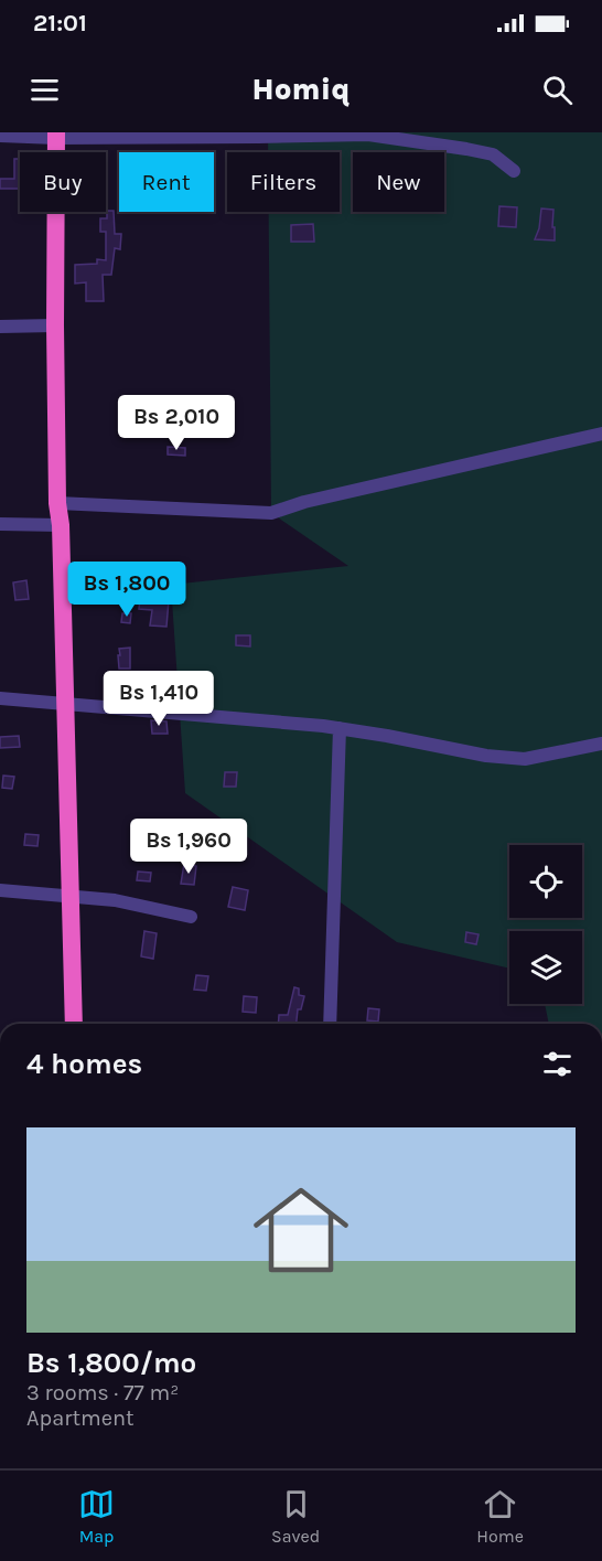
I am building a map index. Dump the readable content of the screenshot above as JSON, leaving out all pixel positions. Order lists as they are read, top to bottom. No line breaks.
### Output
{"page":{"status":"21:01","header":"Homiq","chip":["Buy","Rent","Filters","New"],"price":["Bs 2,010","Bs 1,800","Bs 1,410","Bs 1,960"],"heading":"4 homes","list":[{"name":"Bs 1,800/mo","note":"3 rooms · 77 m² · Apartment"}],"tabs":["Map","Saved","Home"]}}
